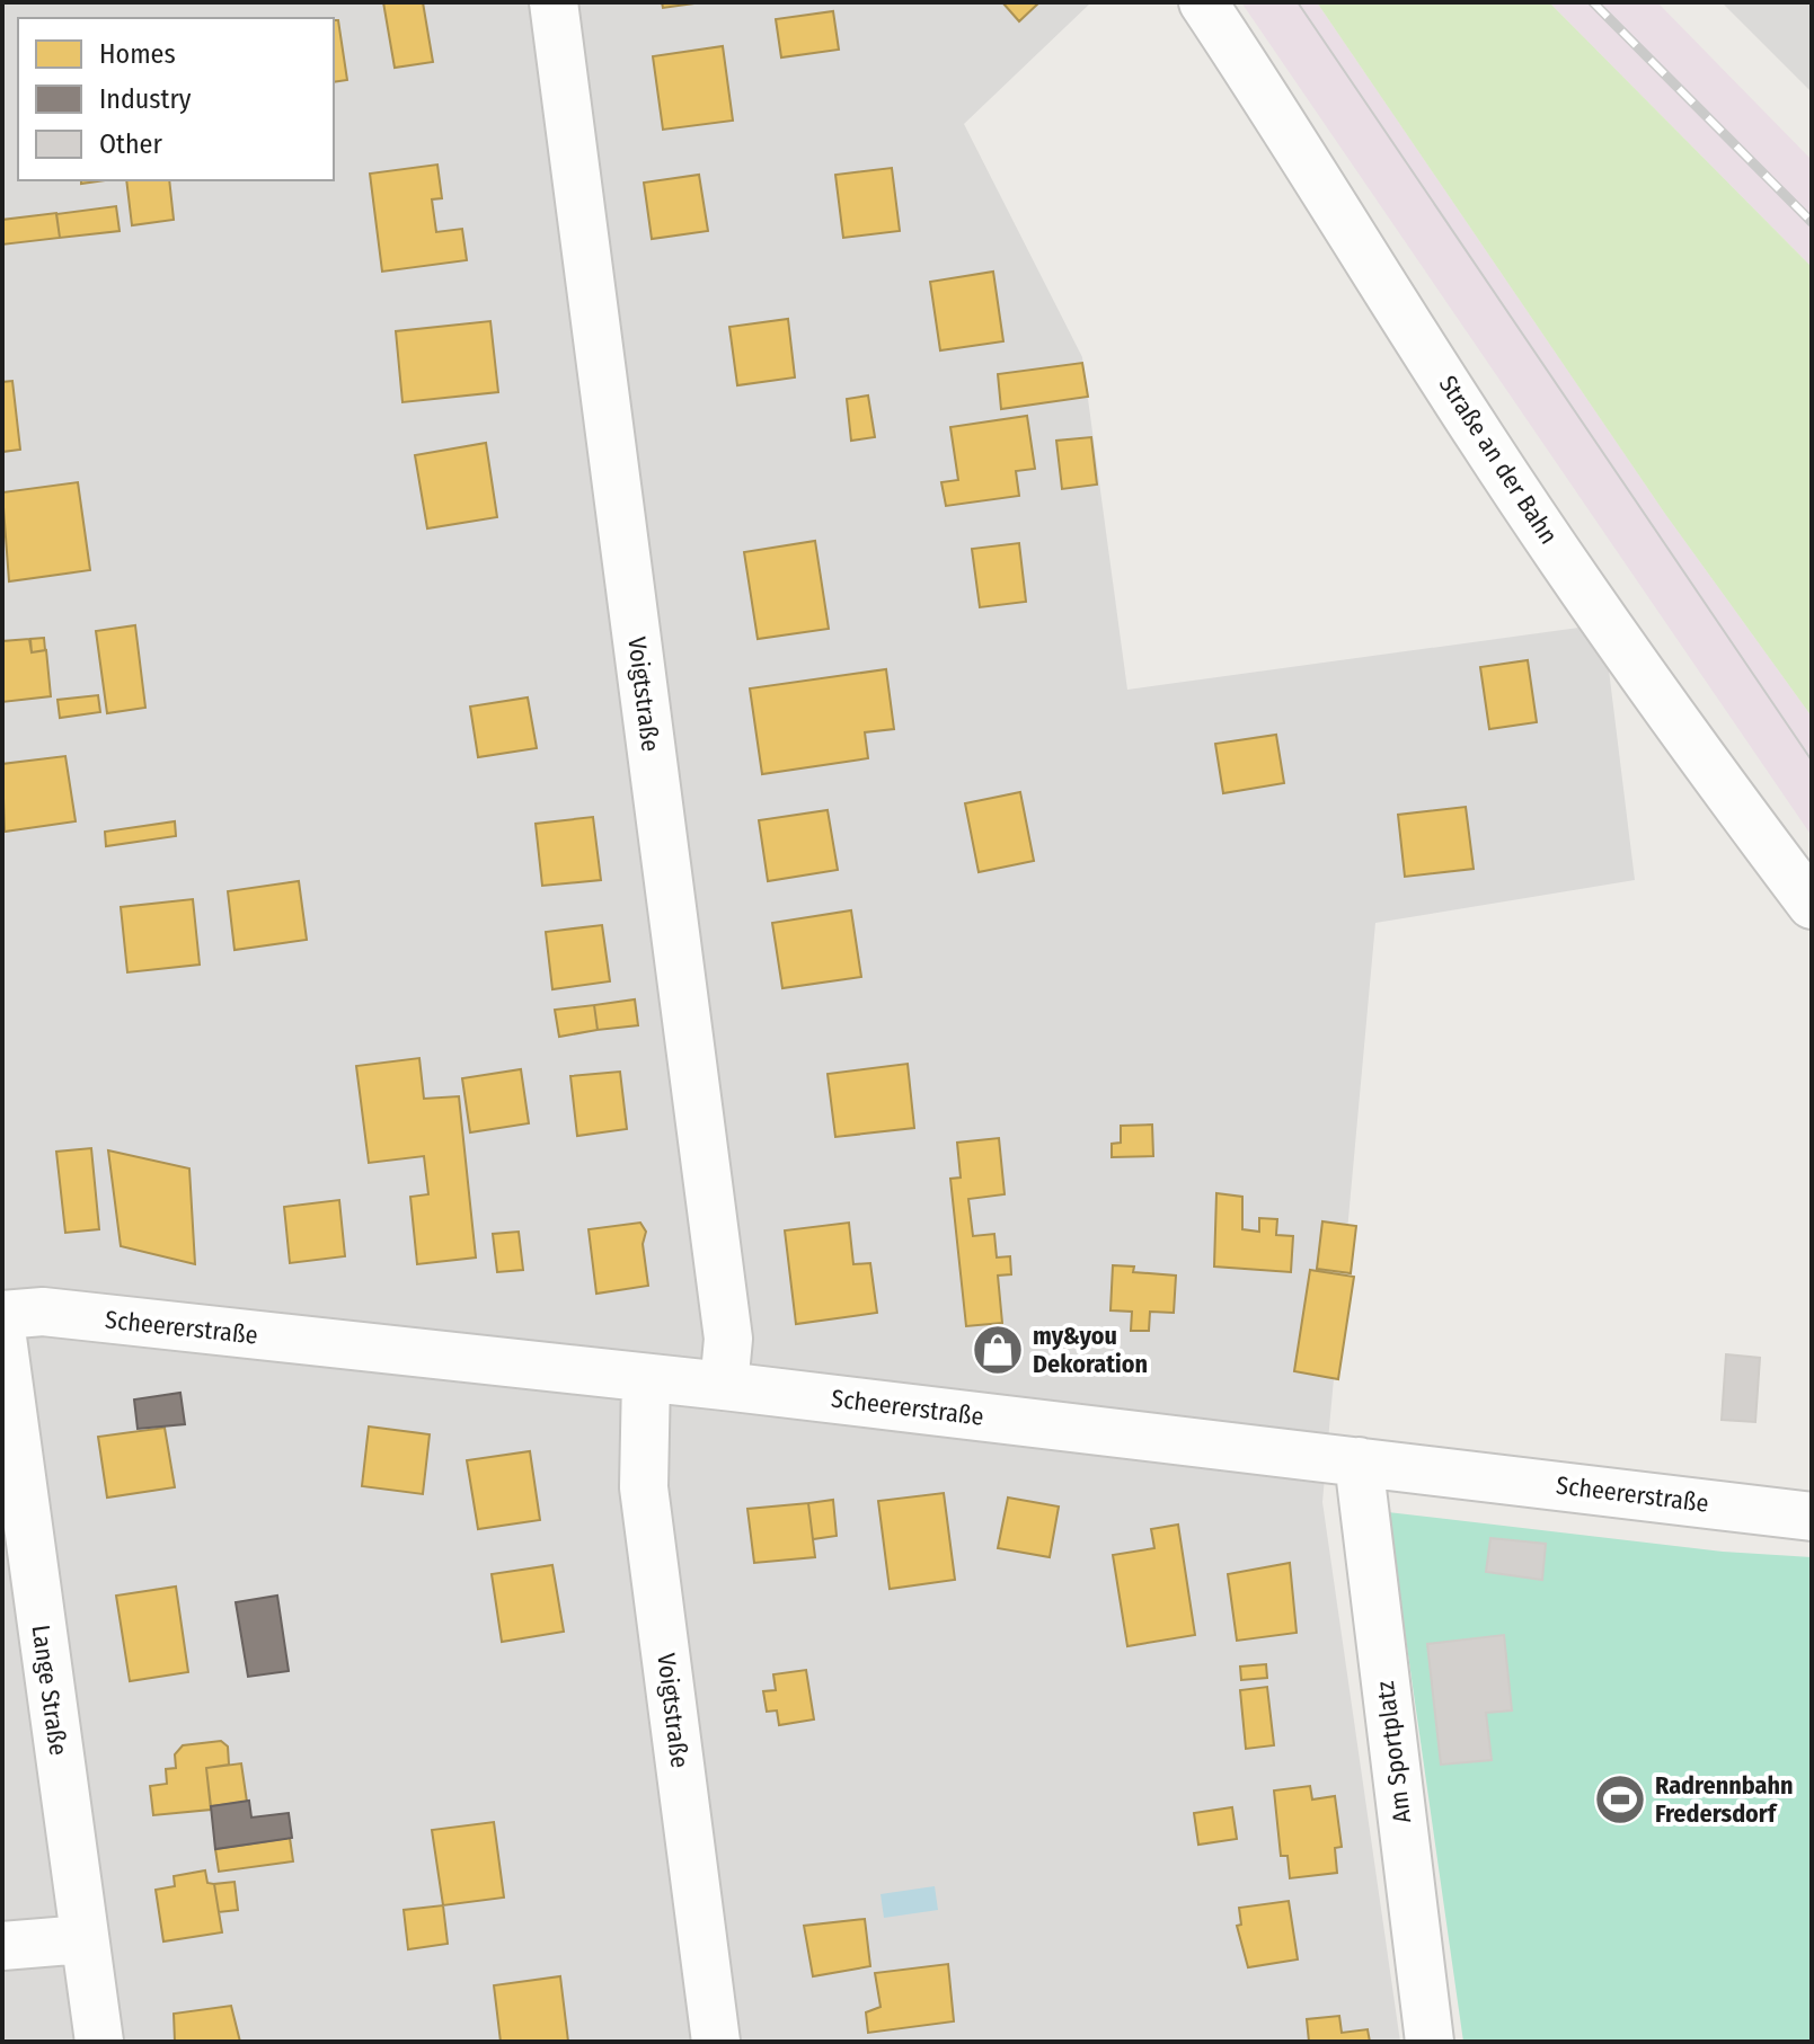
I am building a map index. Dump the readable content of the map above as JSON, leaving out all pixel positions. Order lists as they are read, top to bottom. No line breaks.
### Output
{"streets":{"street":["Straße an der Bahn","Voigtstraße","Scheererstraße","Lange Straße","Am Sportplatz"]},"crossings":[["Voigtstraße","Scheererstraße"],["Scheererstraße","Am Sportplatz"]],"places":{"shop":["my&you Dekoration"],"sports":["Radrennbahn Fredersdorf"]},"legend":["Homes","Industry","Other"]}
